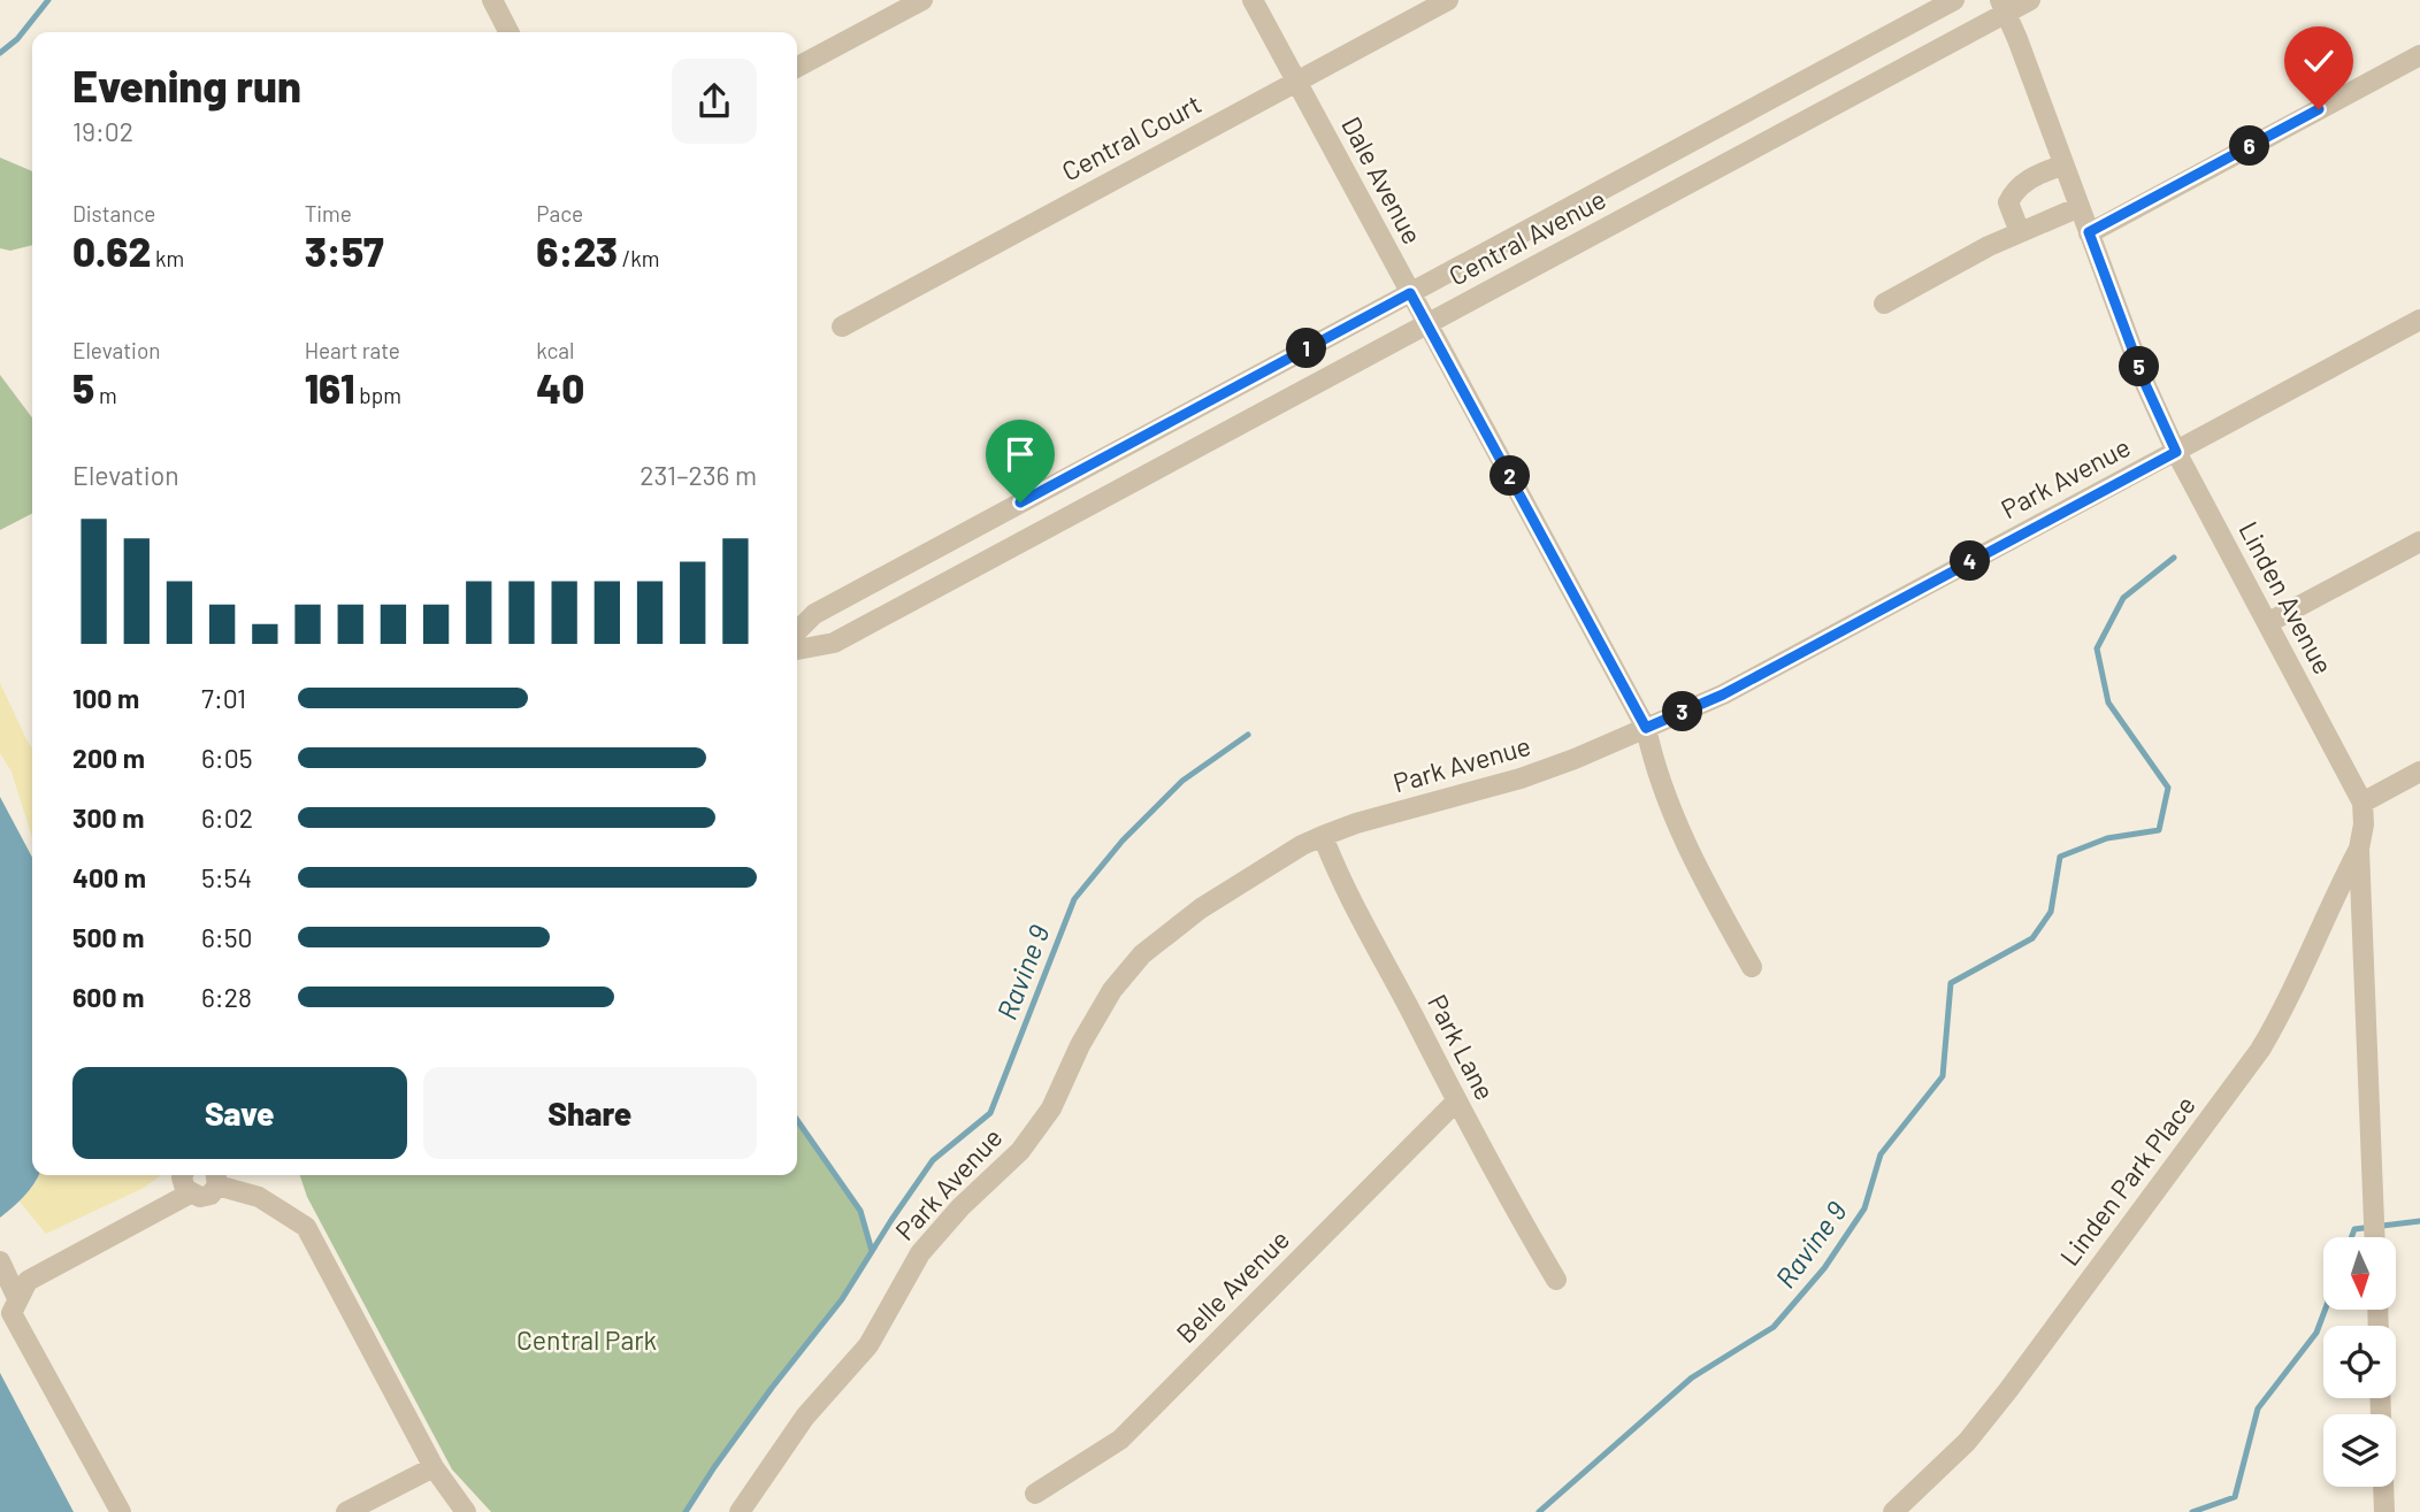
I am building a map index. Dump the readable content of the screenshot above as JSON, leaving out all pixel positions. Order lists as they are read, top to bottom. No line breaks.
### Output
{"streets":{"street":["Central Court","Dale Avenue","Central Avenue","Park Avenue","Linden Avenue","Park Lane","Linden Park Place","Belle Avenue"]},"crossings":[["Central Court","Dale Avenue"],["Dale Avenue","Central Avenue"],["Dale Avenue","Park Avenue"],["Central Avenue","Linden Avenue"],["Park Avenue","Linden Avenue"],["Park Avenue","Park Lane"],["Park Lane","Belle Avenue"]],"water":["Ravine 9"],"parks":["Central Park"],"north":"bottom","page":{"heading":["Evening run","19:02"],"pins":["6","1","5","2","4","3"],"stats":[["Distance","0.62 km"],["Time","3:57"],["Pace","6:23 /km"],["Elevation","5 m"],["Heart rate","161 bpm"],["kcal","40"]],"chart":["Elevation","231–236 m"],"list":[{"name":"100 m","note":"7:01"},{"name":"200 m","note":"6:05"},{"name":"300 m","note":"6:02"},{"name":"400 m","note":"5:54"},{"name":"500 m","note":"6:50"},{"name":"600 m","note":"6:28"}],"buttons":["Save","Share"]}}
